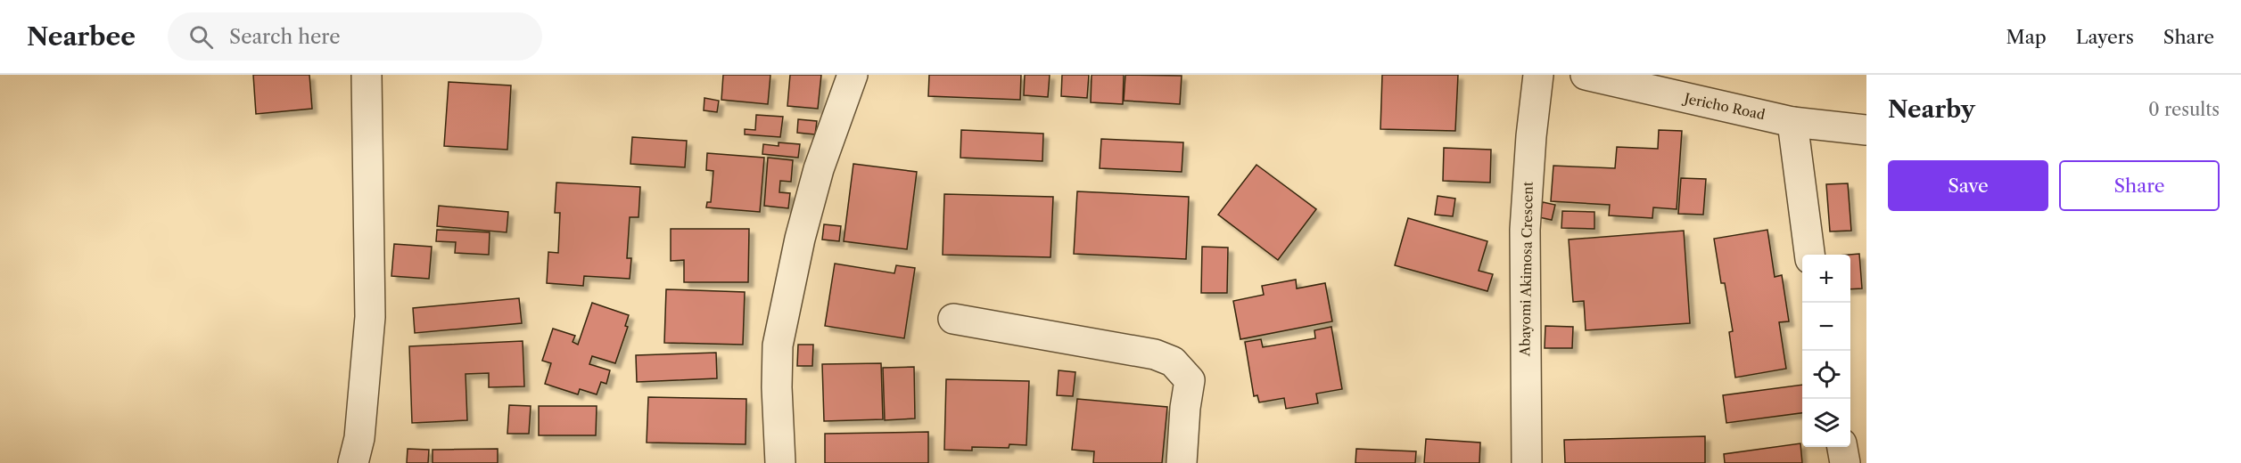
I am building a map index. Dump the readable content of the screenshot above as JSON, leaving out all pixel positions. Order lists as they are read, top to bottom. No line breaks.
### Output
{"streets":{"street":["Jericho Road","Abayomi Akimosa Crescent"]},"page":{"header":"Nearbee","search":"Search here","nav":["Map","Layers","Share"],"heading":["Nearby","0 results"],"buttons":["Save","Share"],"map_buttons":["+","−"]}}
